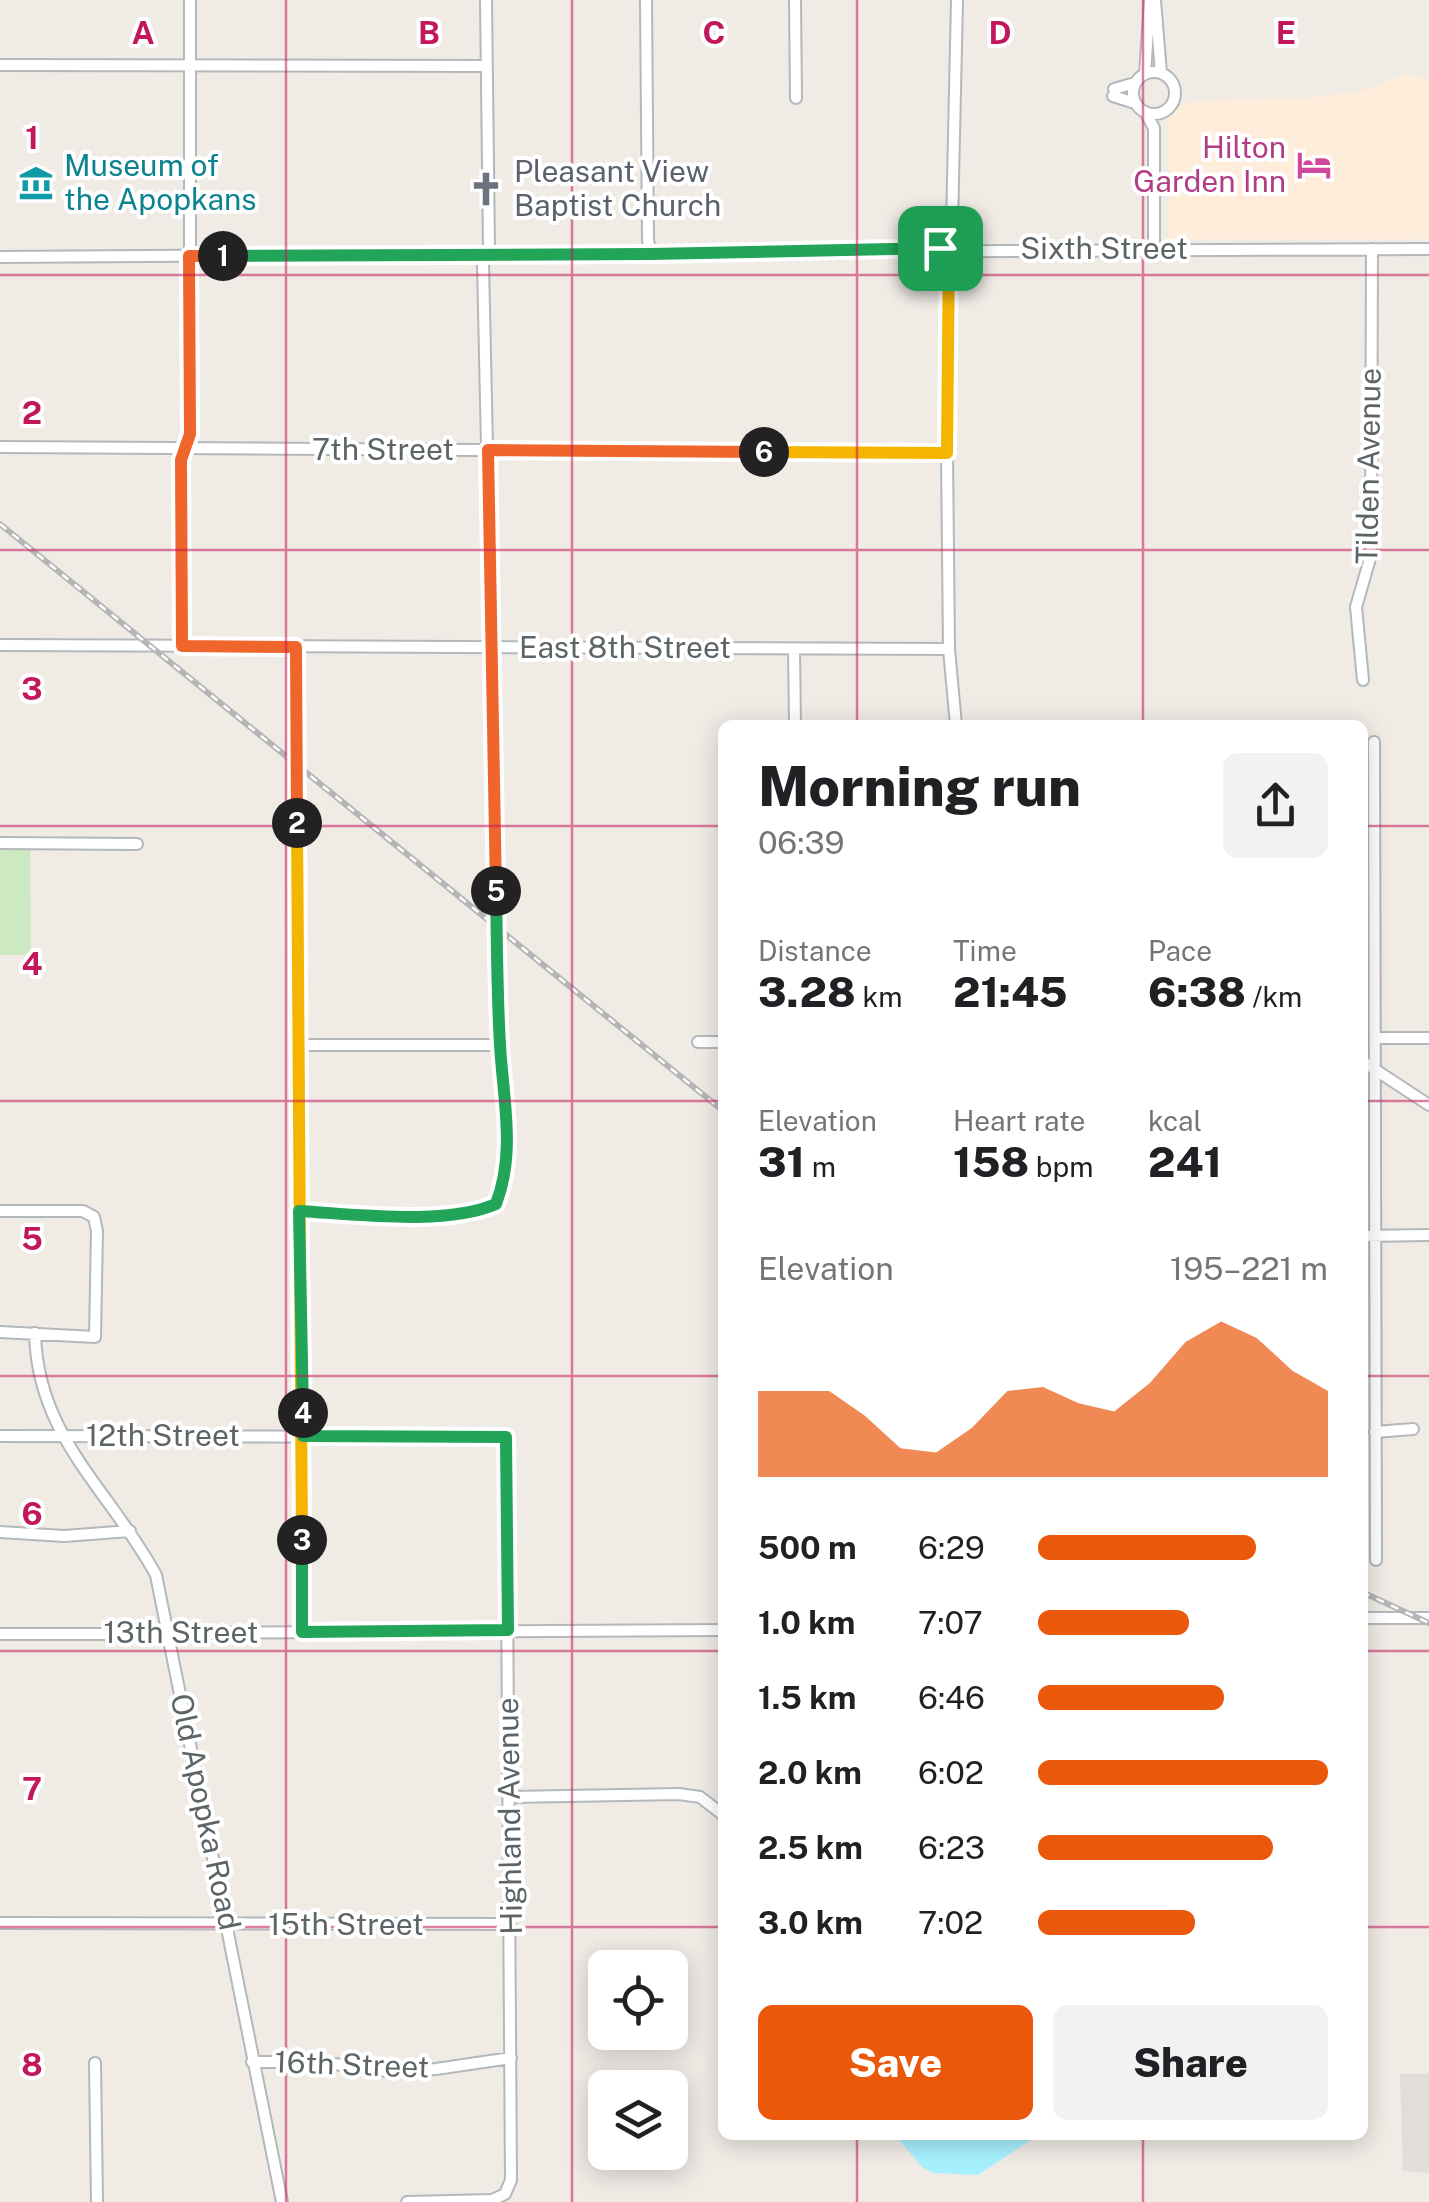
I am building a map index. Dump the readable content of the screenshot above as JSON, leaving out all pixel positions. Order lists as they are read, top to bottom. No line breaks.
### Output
{"streets":{"street":["Sixth Street","7th Street","Tilden Avenue","East 8th Street","12th Street","13th Street","Old Apopka Road","Highland Avenue","15th Street","16th Street"]},"crossings":[["Sixth Street","Tilden Avenue"],["12th Street","Old Apopka Road"],["12th Street","Highland Avenue"],["13th Street","Old Apopka Road"],["13th Street","Highland Avenue"],["Old Apopka Road","15th Street"],["Old Apopka Road","16th Street"],["Highland Avenue","15th Street"],["Highland Avenue","16th Street"]],"places":{"hotel":["Hilton Garden Inn"],"museum":["Museum of the Apopkans"],"church":["Pleasant View Baptist Church"]},"page":{"pins":["1","6","2","5","4","3"],"heading":["Morning run","06:39"],"stats":[["Distance","3.28 km"],["Time","21:45"],["Pace","6:38 /km"],["Elevation","31 m"],["Heart rate","158 bpm"],["kcal","241"]],"chart":["Elevation","195–221 m"],"list":[{"name":"500 m","note":"6:29"},{"name":"1.0 km","note":"7:07"},{"name":"1.5 km","note":"6:46"},{"name":"2.0 km","note":"6:02"},{"name":"2.5 km","note":"6:23"},{"name":"3.0 km","note":"7:02"}],"buttons":["Save","Share"]},"grid":{"columns":["A","B","C","D","E"],"rows":["1","2","3","4","5","6","7","8"]}}
